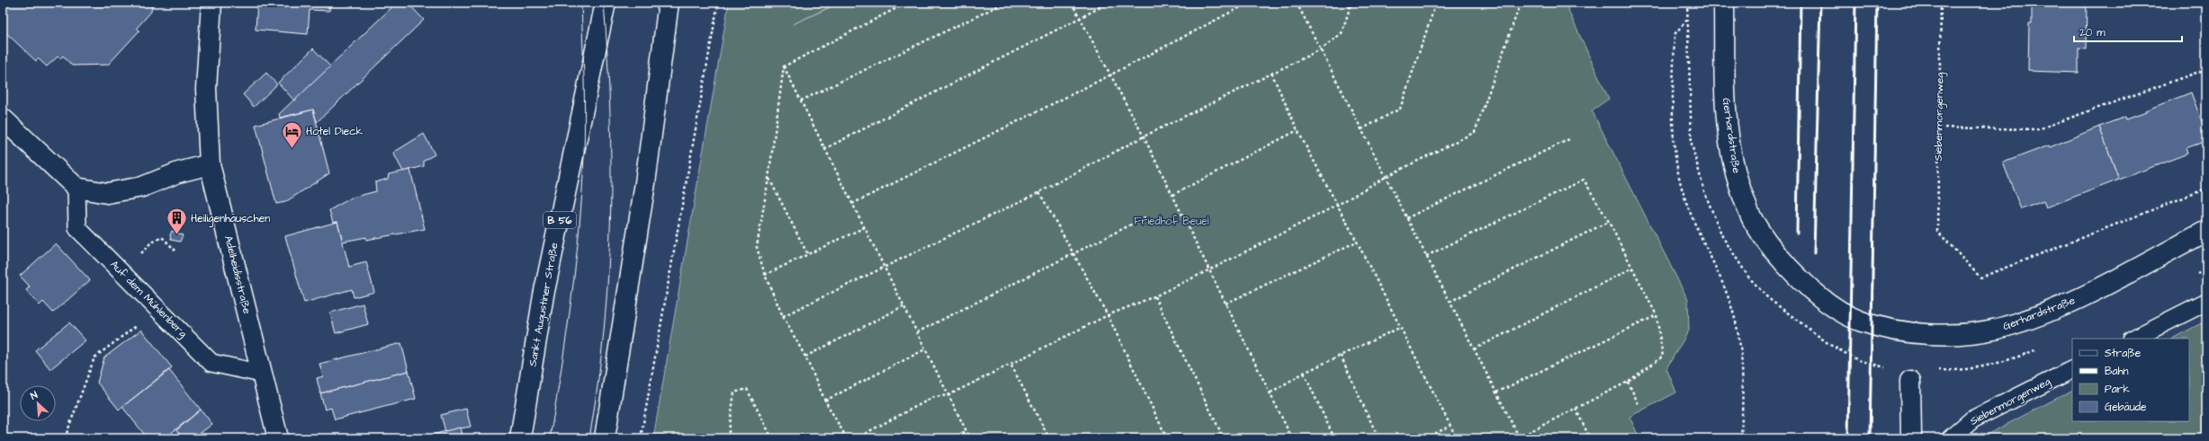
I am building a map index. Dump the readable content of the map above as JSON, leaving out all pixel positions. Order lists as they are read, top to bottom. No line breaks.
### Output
{"streets":{"street":["Gerhardstraße","B 56","Adelheidisstraße","Sankt Augustiner Straße"],"lane":["Siebenmorgenweg","Auf dem Mühlenberg"]},"crossings":[["Adelheidisstraße","Auf dem Mühlenberg"]],"parks":["Friedhof Beuel"],"places":{"hotel":["Hotel Dieck"],"building":["Heiligenhäuschen"]},"legend":["Straße","Bahn","Park","Gebäude"],"scale_bar":"20 m","north":"top left"}
